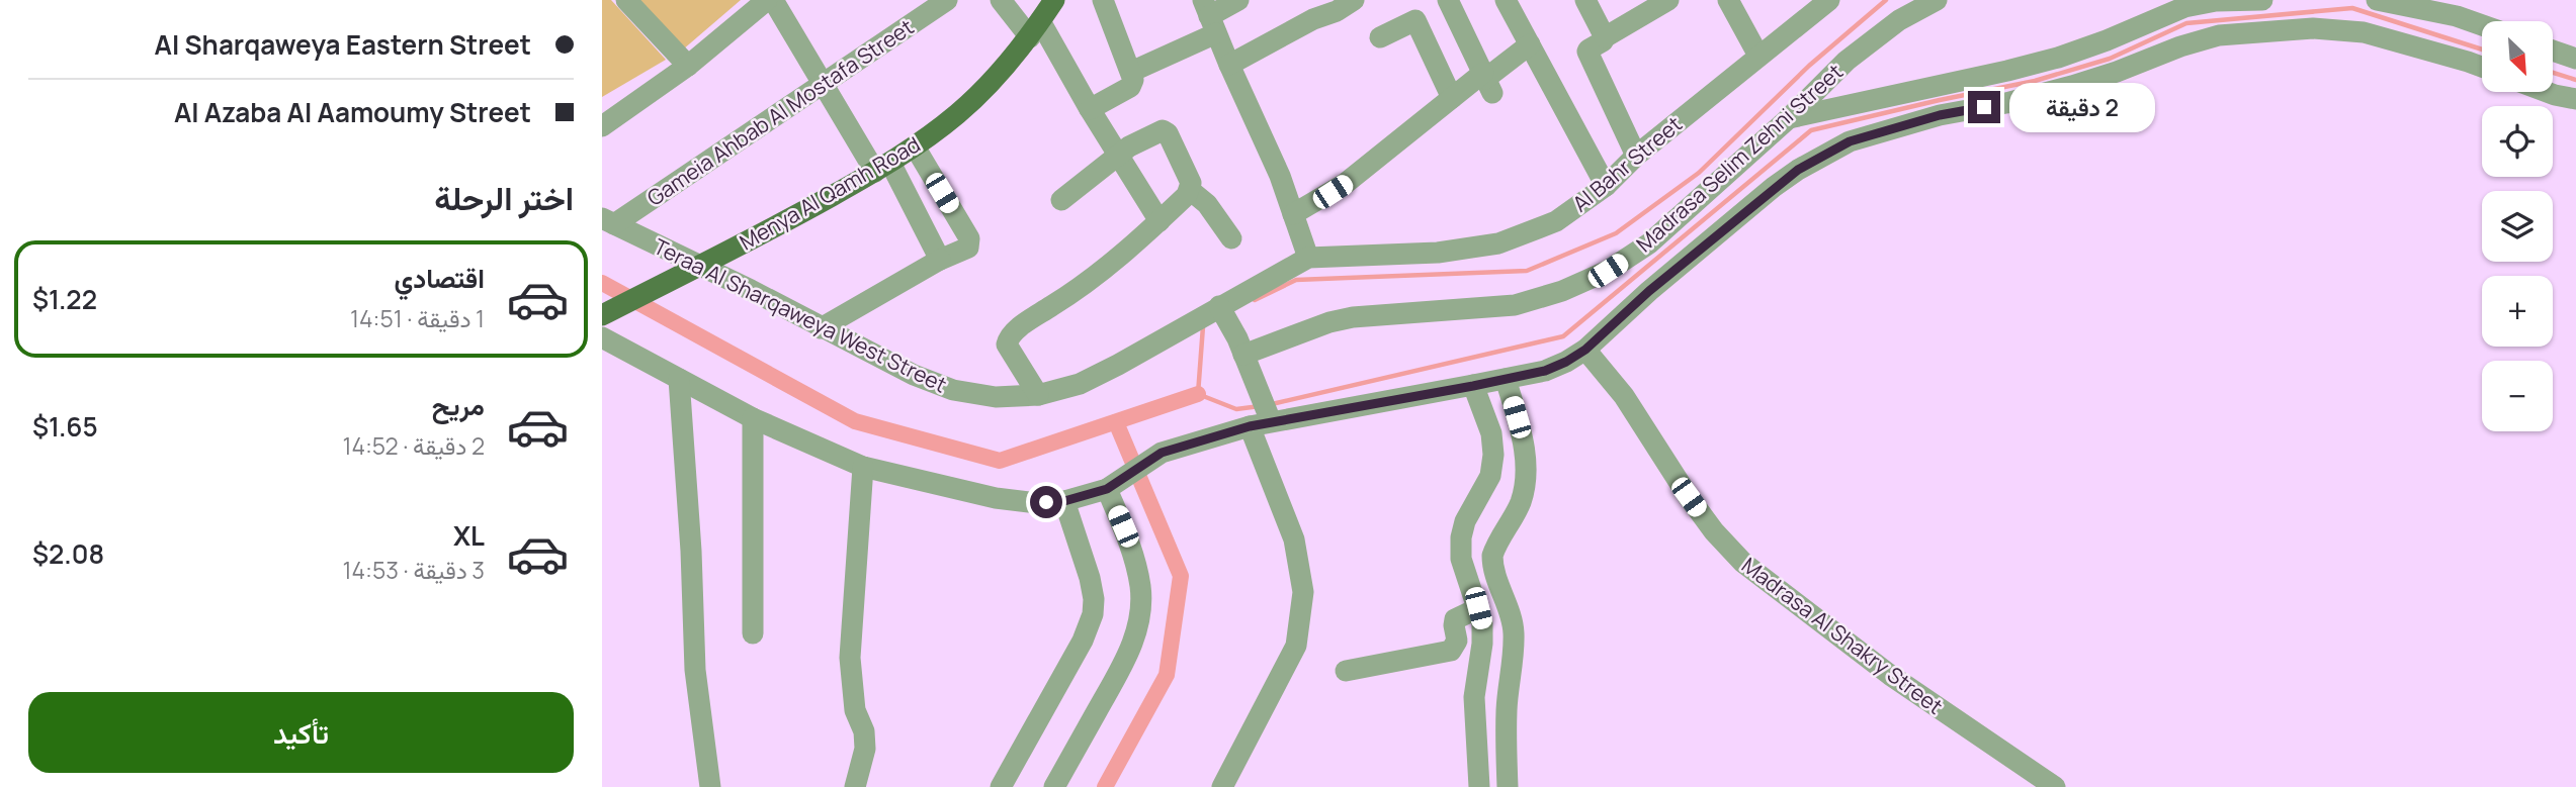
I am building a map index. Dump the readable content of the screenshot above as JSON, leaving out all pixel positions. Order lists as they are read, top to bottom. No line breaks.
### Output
{"streets":{"main road":["Menya Al Qamh Road"],"street":["Gameia Ahbab Al Mostafa Street","Madrasa Selim Zehni Street","Al Bahr Street","Teraa Al Sharqaweya West Street","Madrasa Al Shakry Street"]},"crossings":[["Gameia Ahbab Al Mostafa Street","Teraa Al Sharqaweya West Street"],["Al Bahr Street","Teraa Al Sharqaweya West Street"],["Menya Al Qamh Road","Teraa Al Sharqaweya West Street"]],"north":"bottom right","page":{"banner":["Al Sharqaweya Eastern Street","Al Azaba Al Aamoumy Street"],"map_buttons":["+","−"],"bubble":"2 دقيقة","heading":"اختر الرحلة","list":[{"name":"اقتصادي","note":"1 دقيقة · 14:51","value":"$1.22"},{"name":"مريح","note":"2 دقيقة · 14:52","value":"$1.65"},{"name":"XL","note":"3 دقيقة · 14:53","value":"$2.08"}],"buttons":"تأكيد"}}
